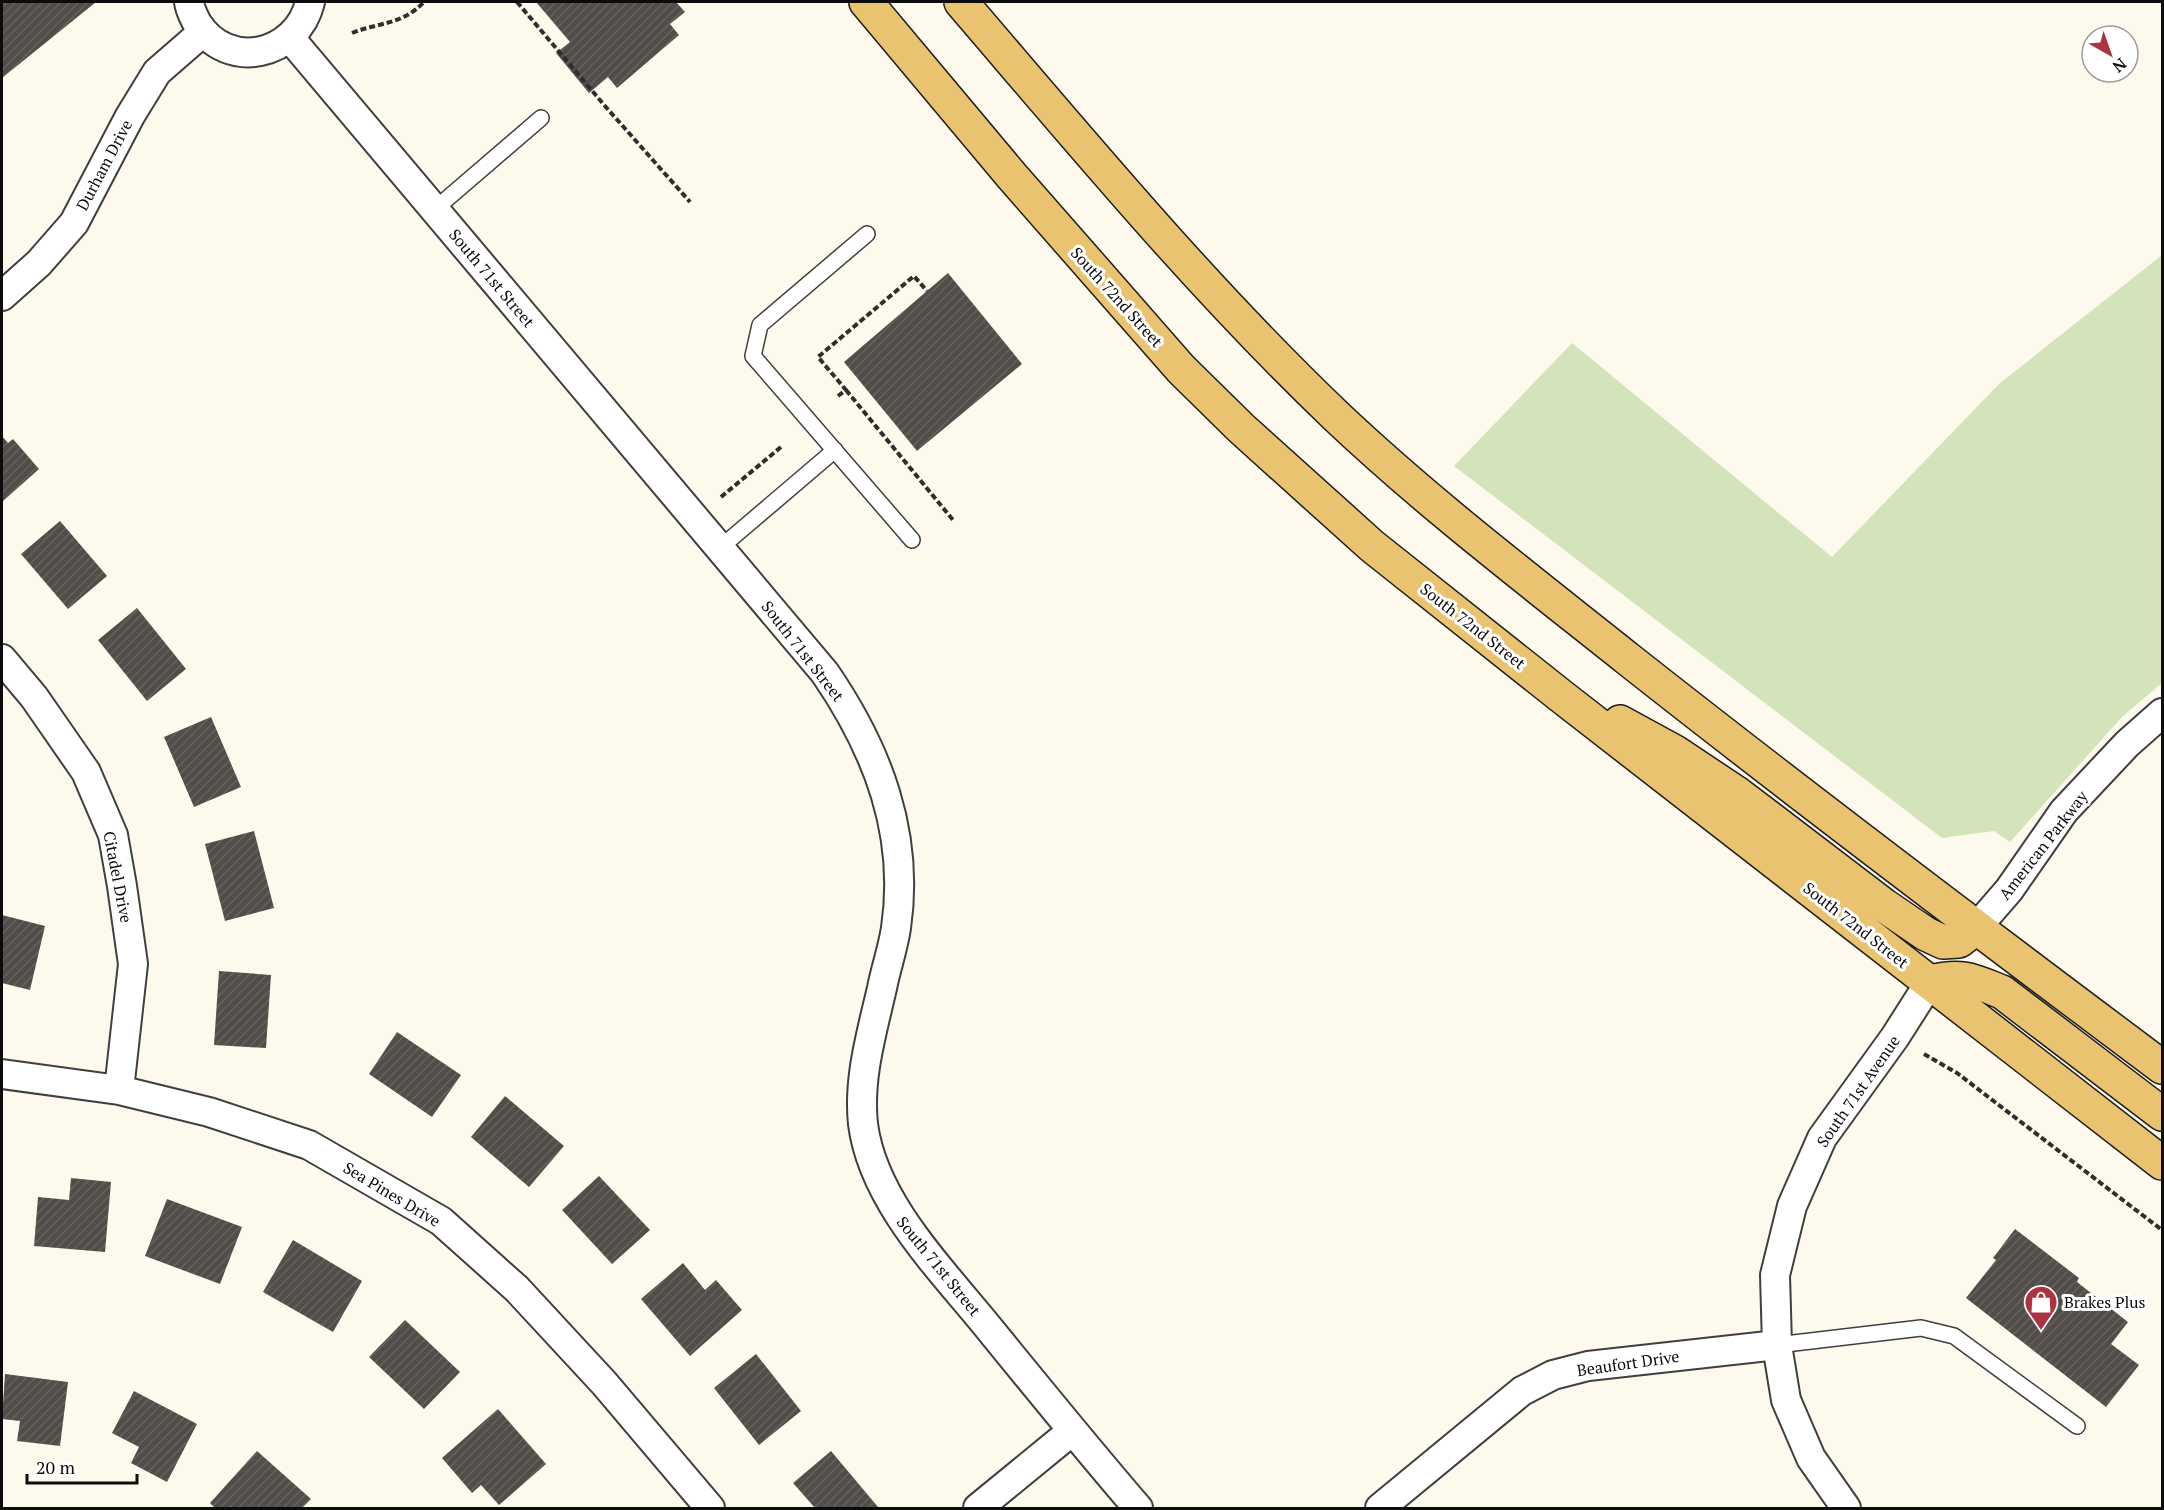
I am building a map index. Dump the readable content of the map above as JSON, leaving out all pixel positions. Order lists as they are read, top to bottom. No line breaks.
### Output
{"streets":{"main road":["South 72nd Street"],"street":["Durham Drive","South 71st Street","American Parkway","Citadel Drive","South 71st Avenue","Sea Pines Drive","Beaufort Drive"]},"crossings":[["South 72nd Street","South 71st Avenue"],["Citadel Drive","Sea Pines Drive"],["South 71st Avenue","Beaufort Drive"]],"places":{"shop":["Brakes Plus"]},"scale_bar":"20 m","north":"bottom right"}
